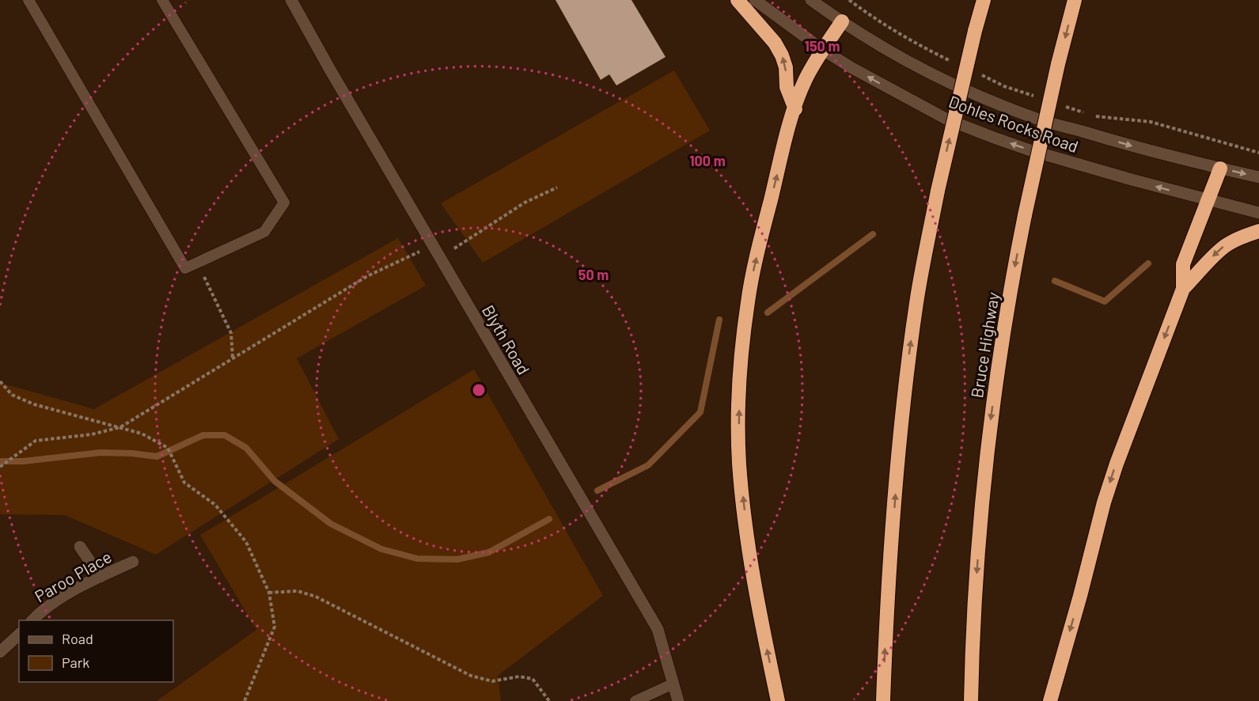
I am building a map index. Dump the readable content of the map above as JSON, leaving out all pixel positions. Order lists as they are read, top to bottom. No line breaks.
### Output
{"streets":{"highway":["Bruce Highway"],"main road":["Dohles Rocks Road","Blyth Road","Paroo Place"]},"legend":["Road","Park"],"rings":["150 m","100 m","50 m"]}
